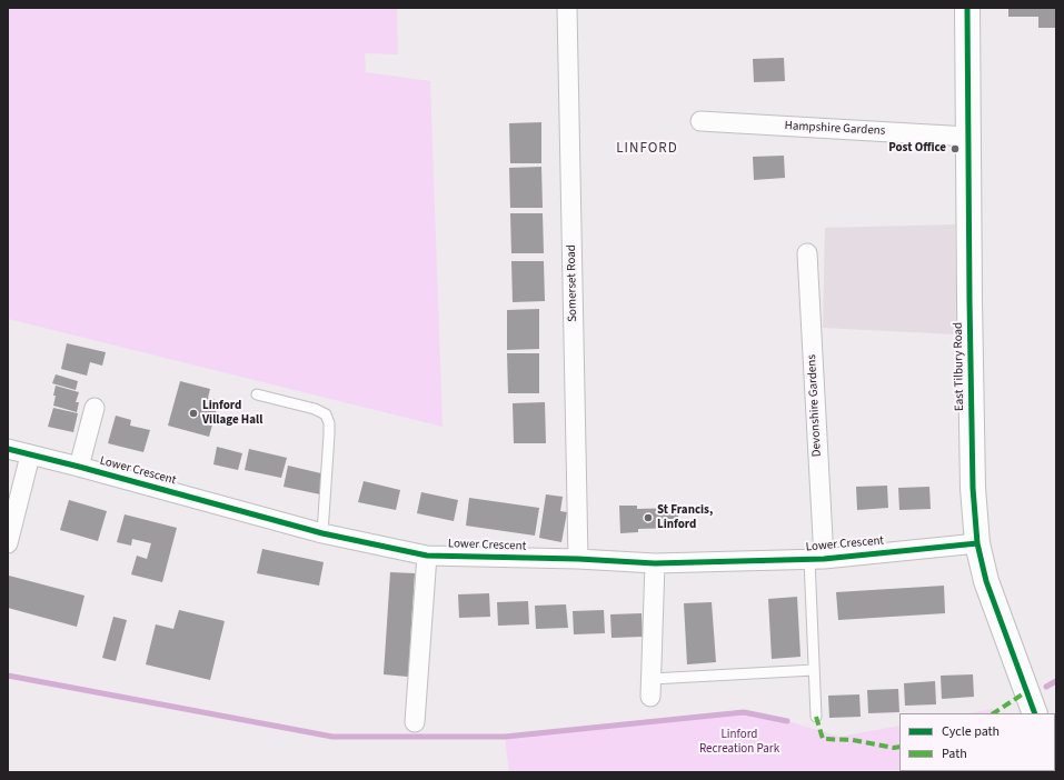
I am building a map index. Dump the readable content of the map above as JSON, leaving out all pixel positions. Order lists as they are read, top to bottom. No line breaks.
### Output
{"streets":{"street":["Hampshire Gardens","Somerset Road","East Tilbury Road","Devonshire Gardens","Lower Crescent"]},"crossings":[["Hampshire Gardens","East Tilbury Road"],["Somerset Road","Lower Crescent"],["East Tilbury Road","Lower Crescent"],["Devonshire Gardens","Lower Crescent"]],"districts":["LINFORD"],"parks":["Linford Recreation Park"],"places":["Post Office","Linford Village Hall","St Francis, Linford"],"legend":["Cycle path","Path"]}
